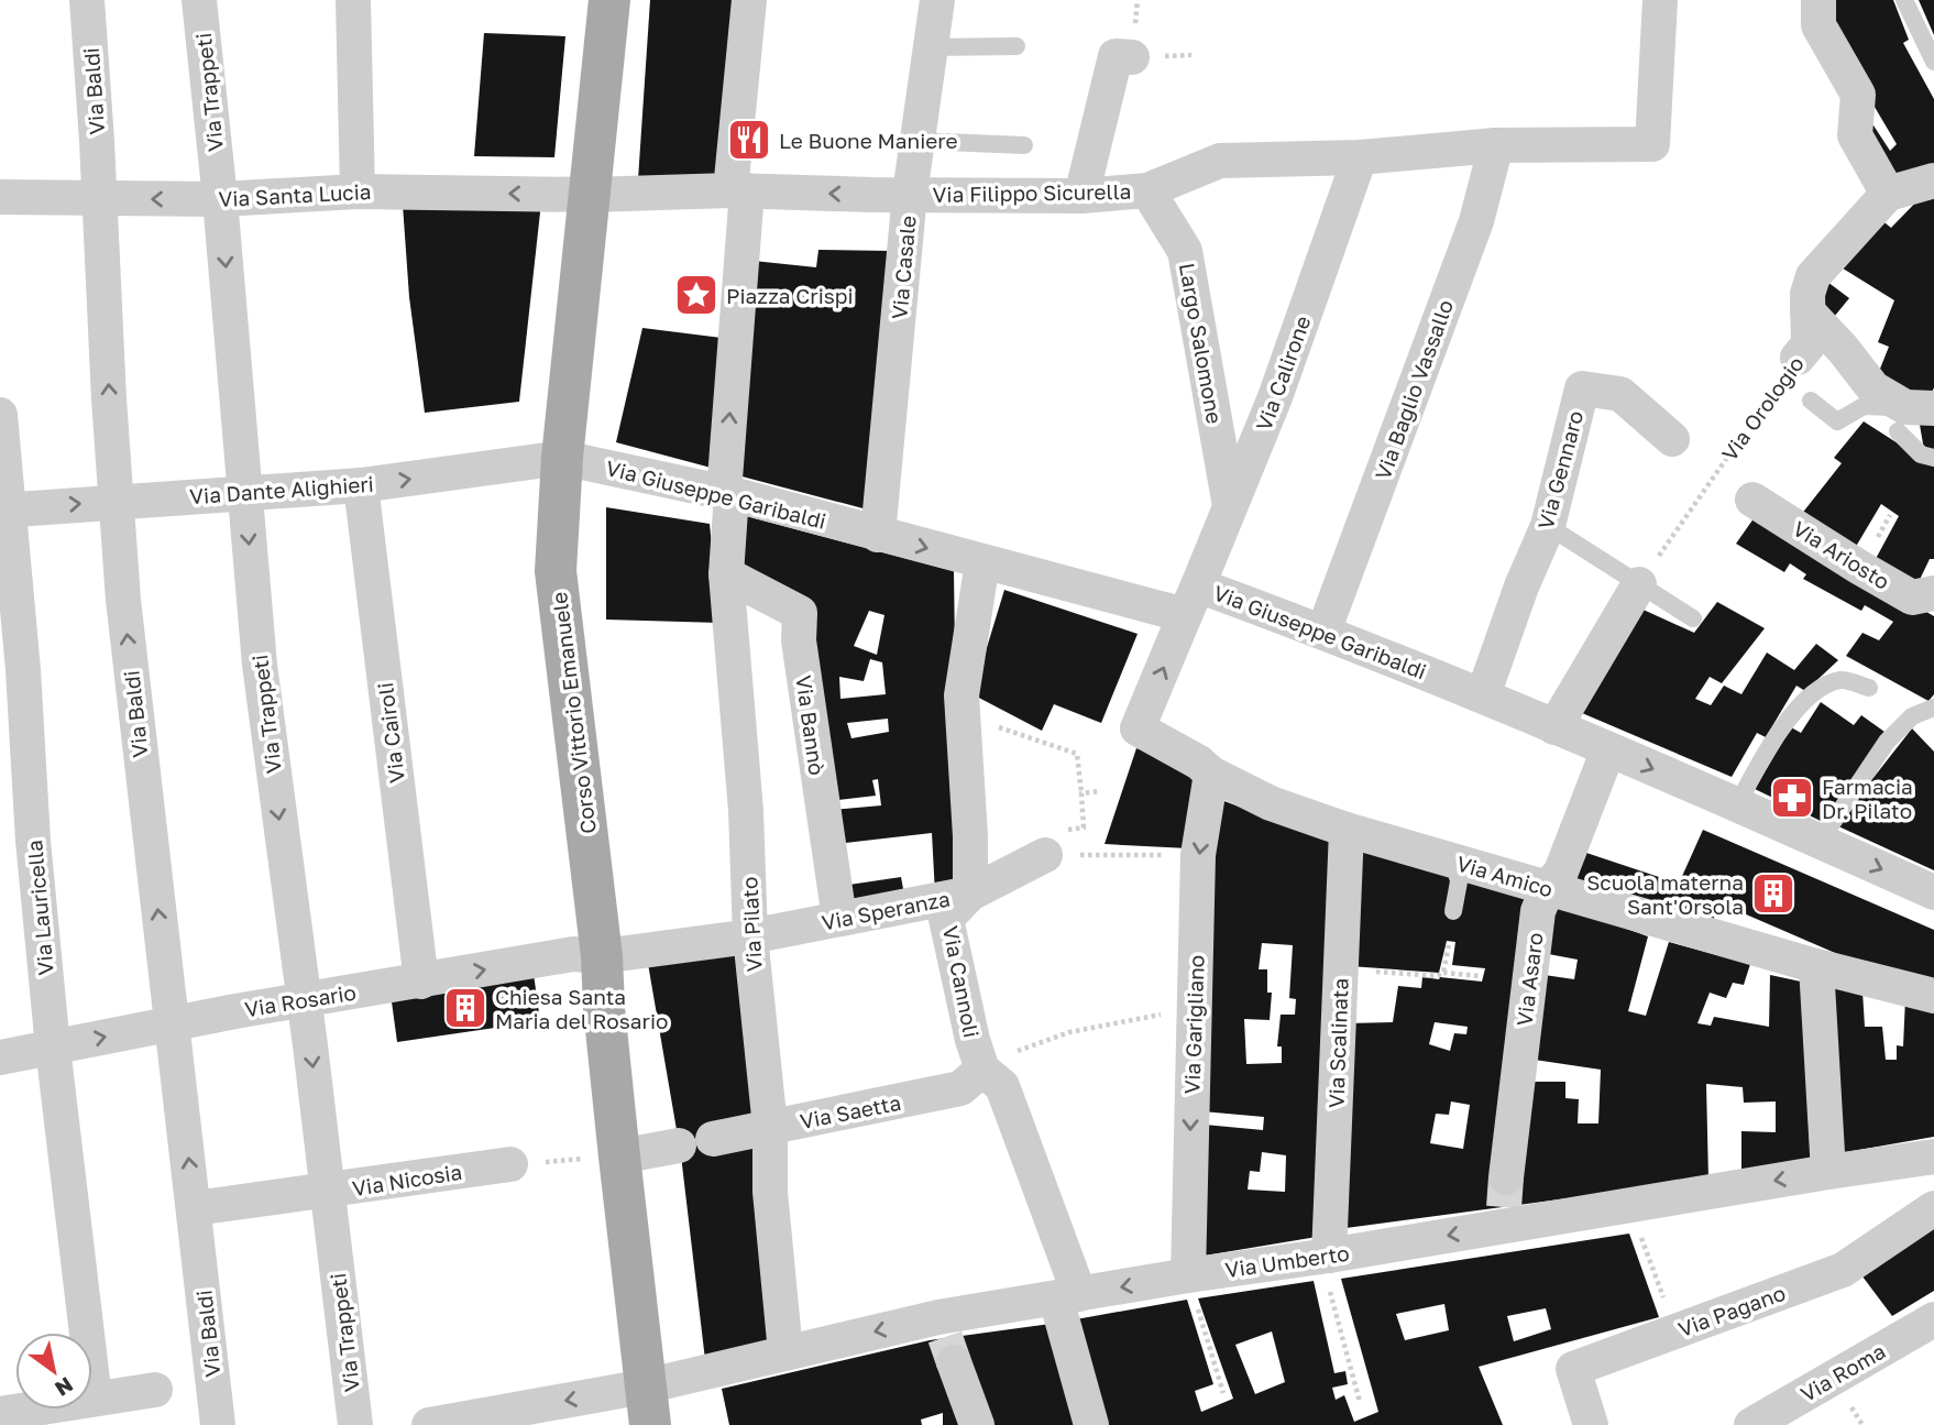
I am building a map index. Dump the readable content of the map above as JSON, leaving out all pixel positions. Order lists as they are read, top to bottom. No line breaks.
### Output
{"streets":{"main road":["Corso Vittorio Emanuele"],"street":["Via Baldi","Via Trappeti","Via Filippo Sicurella","Via Santa Lucia","Via Casale","Largo Salomone","Via Calirone","Via Baglio Vassallo","Via Orologio","Via Gennaro","Via Dante Alighieri","Via Giuseppe Garibaldi","Via Ariosto","Via Bannò","Via Cairoli","Via Amico","Via Lauricella","Via Speranza","Via Pilato","Via Asaro","Via Cannoli","Via Rosario","Via Garigliano","Via Scalinata","Via Saetta","Via Nicosia","Via Umberto","Via Pagano","Via Roma"]},"crossings":[["Via Baldi","Via Santa Lucia"],["Via Baldi","Via Dante Alighieri"],["Via Baldi","Via Rosario"],["Via Baldi","Via Nicosia"],["Via Trappeti","Via Santa Lucia"],["Via Trappeti","Via Dante Alighieri"],["Via Trappeti","Via Rosario"],["Via Trappeti","Via Nicosia"],["Via Filippo Sicurella","Via Santa Lucia"],["Via Filippo Sicurella","Via Casale"],["Via Filippo Sicurella","Largo Salomone"],["Via Filippo Sicurella","Via Calirone"],["Via Filippo Sicurella","Via Baglio Vassallo"],["Via Filippo Sicurella","Corso Vittorio Emanuele"],["Via Filippo Sicurella","Via Pilato"],["Via Santa Lucia","Corso Vittorio Emanuele"],["Via Casale","Via Giuseppe Garibaldi"],["Largo Salomone","Via Calirone"],["Via Calirone","Via Giuseppe Garibaldi"],["Via Calirone","Via Amico"],["Via Baglio Vassallo","Via Giuseppe Garibaldi"],["Via Gennaro","Via Giuseppe Garibaldi"],["Via Dante Alighieri","Via Giuseppe Garibaldi"],["Via Dante Alighieri","Corso Vittorio Emanuele"],["Via Dante Alighieri","Via Cairoli"],["Via Dante Alighieri","Via Lauricella"],["Via Giuseppe Garibaldi","Corso Vittorio Emanuele"],["Via Giuseppe Garibaldi","Via Pilato"],["Via Giuseppe Garibaldi","Via Asaro"],["Via Giuseppe Garibaldi","Via Cannoli"],["Corso Vittorio Emanuele","Via Speranza"],["Corso Vittorio Emanuele","Via Rosario"],["Corso Vittorio Emanuele","Via Umberto"],["Via Bannò","Via Speranza"],["Via Bannò","Via Pilato"],["Via Cairoli","Via Rosario"],["Via Amico","Via Asaro"],["Via Amico","Via Garigliano"],["Via Amico","Via Scalinata"],["Via Lauricella","Via Rosario"],["Via Speranza","Via Pilato"],["Via Speranza","Via Cannoli"],["Via Speranza","Via Rosario"],["Via Pilato","Via Saetta"],["Via Pilato","Via Umberto"],["Via Asaro","Via Umberto"],["Via Cannoli","Via Saetta"],["Via Cannoli","Via Umberto"],["Via Garigliano","Via Umberto"],["Via Scalinata","Via Umberto"]],"one_way":["Via Baldi","Via Trappeti","Via Santa Lucia","Via Dante Alighieri","Via Rosario","Via Garigliano","Via Umberto"],"places":{"restaurant":["Le Buone Maniere"],"place":["Piazza Crispi"],"pharmacy":["Farmacia Dr. Pilato"],"building":["Scuola materna Sant'Orsola","Chiesa Santa Maria del Rosario"]},"north":"bottom right"}
